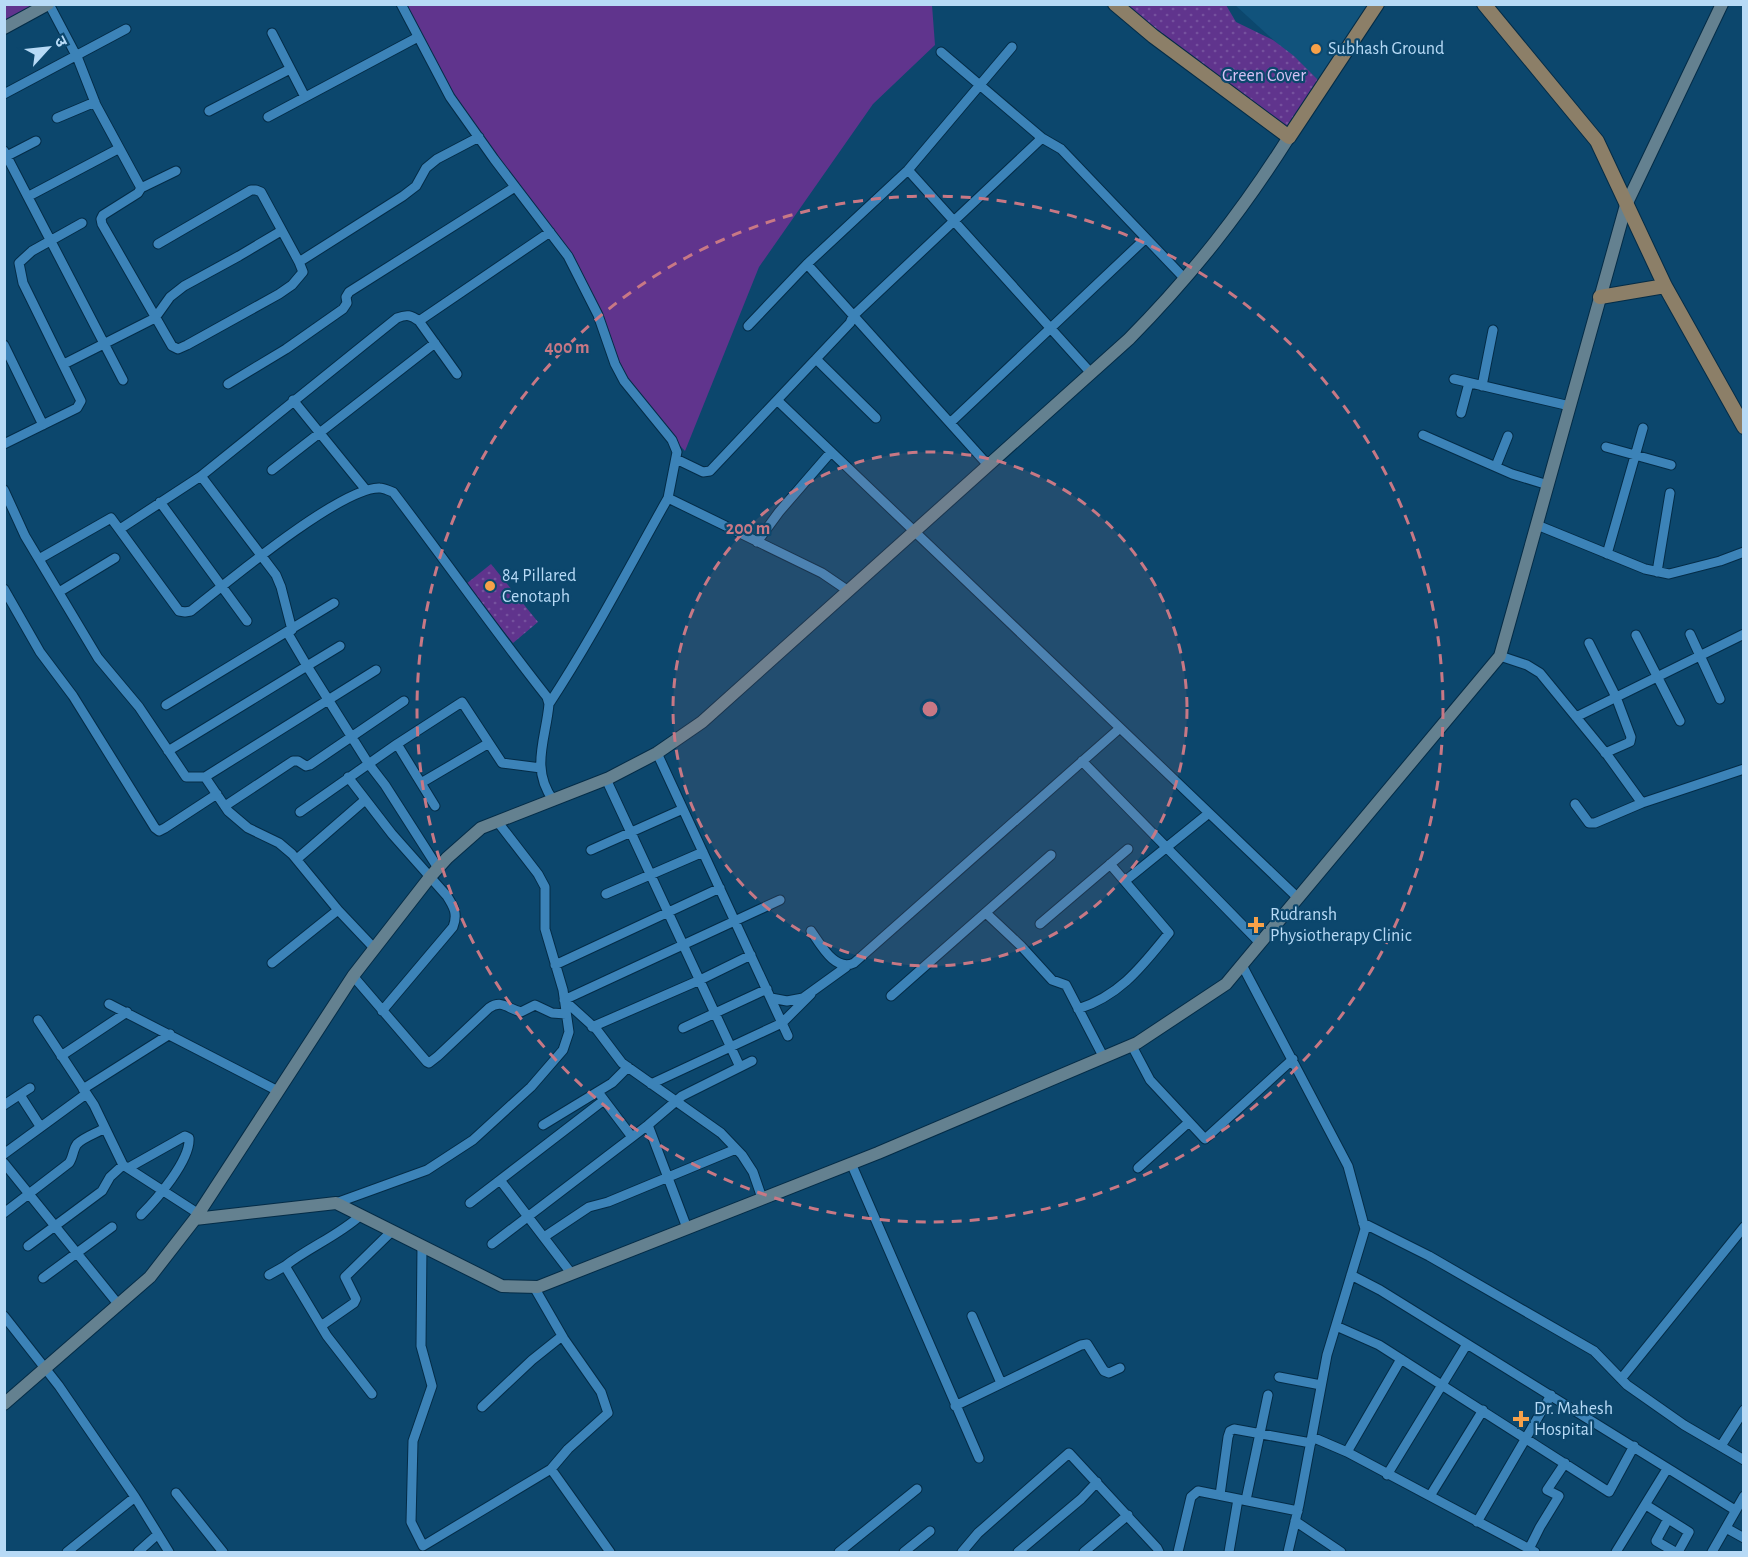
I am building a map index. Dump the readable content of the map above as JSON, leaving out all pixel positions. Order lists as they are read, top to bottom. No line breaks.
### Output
{"parks":["Green Cover"],"places":{"other":["Subhash Ground","84 Pillared Cenotaph"],"health":["Rudransh Physiotherapy Clinic","Dr. Mahesh Hospital"]},"north":"top right","rings":["400 m","200 m"]}
